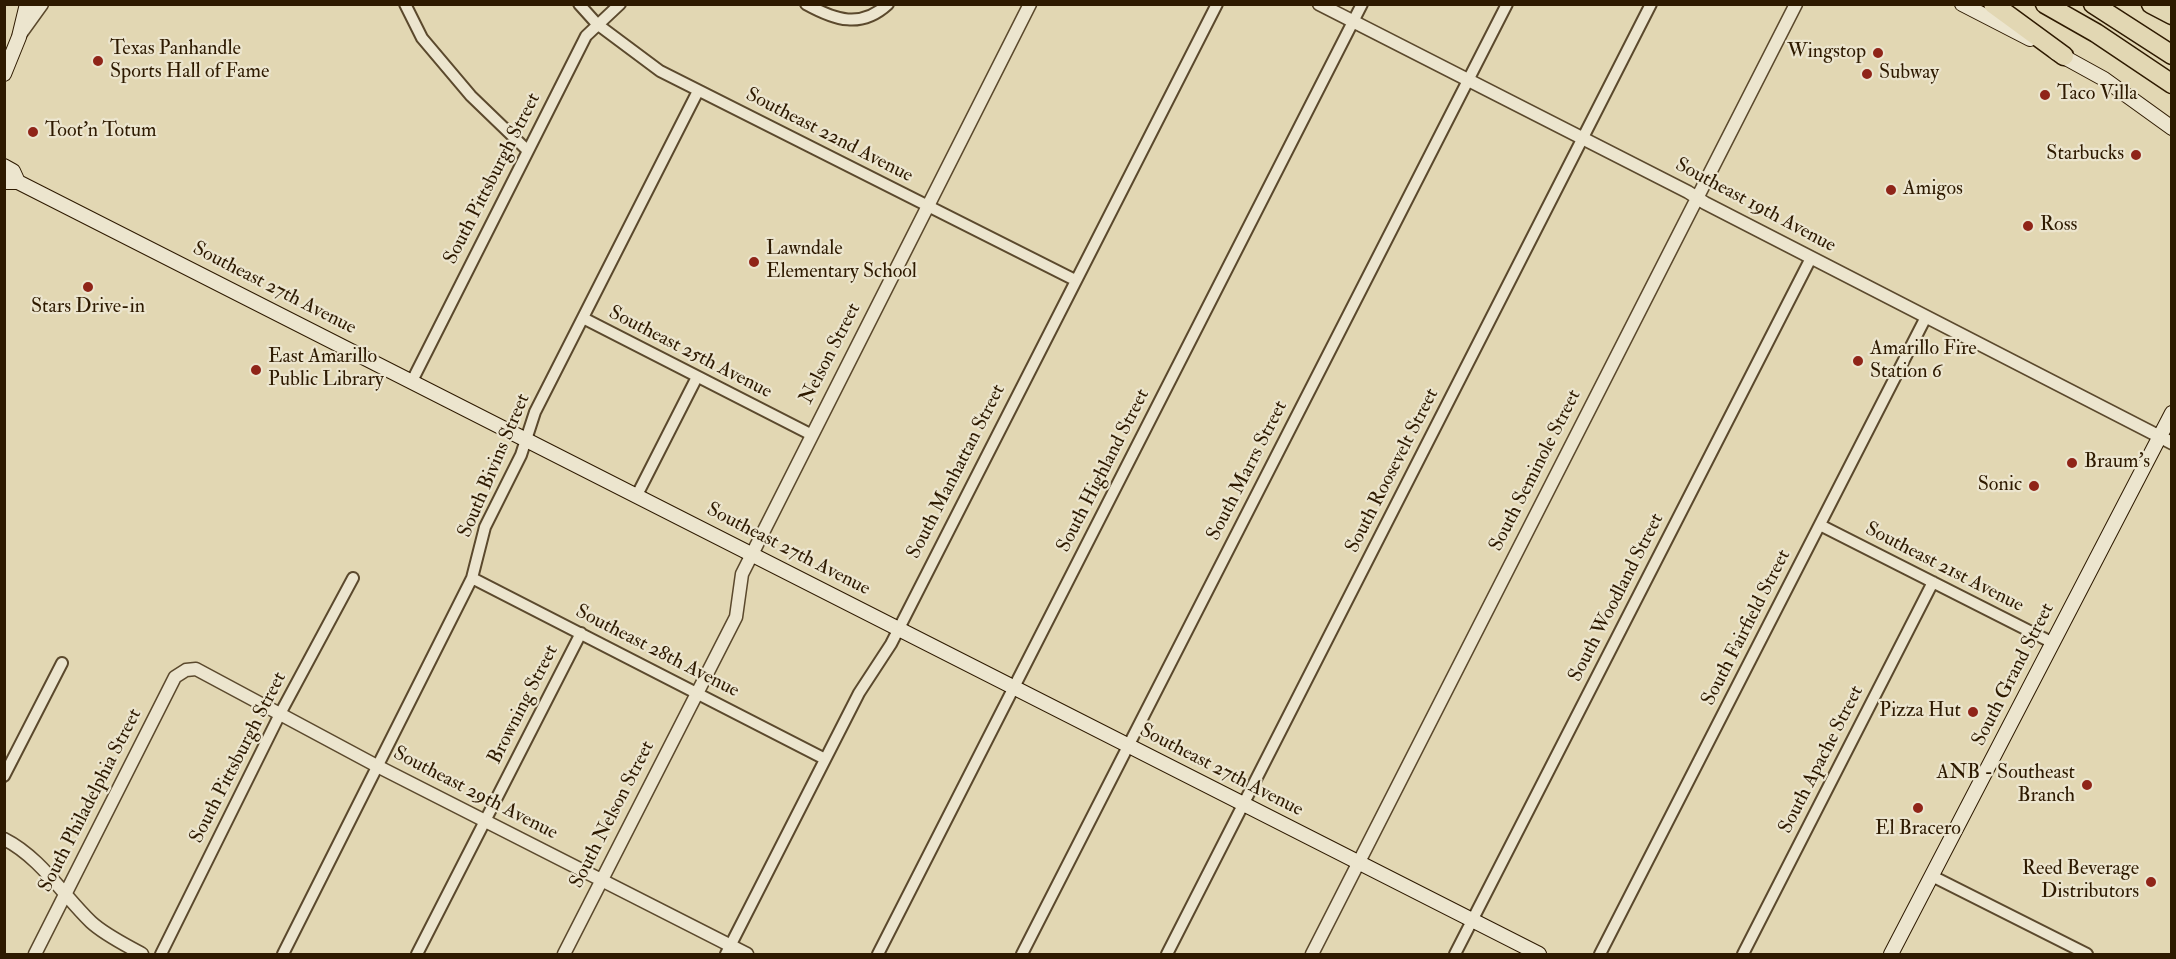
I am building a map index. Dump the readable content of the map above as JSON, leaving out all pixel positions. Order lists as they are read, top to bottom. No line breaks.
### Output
{"streets":{"main road":["Southeast 27th Avenue","South Grand Street"],"street":["Southeast 22nd Avenue","South Pittsburgh Street","Southeast 19th Avenue","Southeast 25th Avenue","Nelson Street","South Bivins Street","South Highland Street","South Marrs Street","South Roosevelt Street","South Seminole Street","South Manhattan Street","Southeast 21st Avenue","South Woodland Street","South Fairfield Street","Southeast 28th Avenue","Browning Street","South Apache Street","Southeast 29th Avenue","South Philadelphia Street","South Nelson Street"]},"crossings":[["Southeast 22nd Avenue","South Pittsburgh Street"],["Southeast 22nd Avenue","Nelson Street"],["Southeast 22nd Avenue","South Bivins Street"],["Southeast 22nd Avenue","South Manhattan Street"],["South Pittsburgh Street","Southeast 27th Avenue"],["South Pittsburgh Street","Southeast 29th Avenue"],["Southeast 19th Avenue","South Highland Street"],["Southeast 19th Avenue","South Marrs Street"],["Southeast 19th Avenue","South Roosevelt Street"],["Southeast 19th Avenue","South Seminole Street"],["Southeast 19th Avenue","South Woodland Street"],["Southeast 19th Avenue","South Fairfield Street"],["Southeast 19th Avenue","South Grand Street"],["Southeast 27th Avenue","Nelson Street"],["Southeast 27th Avenue","South Bivins Street"],["Southeast 27th Avenue","South Highland Street"],["Southeast 27th Avenue","South Marrs Street"],["Southeast 27th Avenue","South Roosevelt Street"],["Southeast 27th Avenue","South Seminole Street"],["Southeast 27th Avenue","South Manhattan Street"],["Southeast 27th Avenue","South Woodland Street"],["Southeast 25th Avenue","Nelson Street"],["Southeast 25th Avenue","South Bivins Street"],["Nelson Street","Southeast 28th Avenue"],["Nelson Street","South Nelson Street"],["South Bivins Street","Southeast 28th Avenue"],["South Bivins Street","Southeast 29th Avenue"],["South Manhattan Street","Southeast 28th Avenue"],["South Manhattan Street","Southeast 29th Avenue"],["Southeast 21st Avenue","South Fairfield Street"],["Southeast 21st Avenue","South Grand Street"],["Southeast 21st Avenue","South Apache Street"],["Southeast 28th Avenue","Browning Street"],["Southeast 28th Avenue","South Nelson Street"],["Browning Street","Southeast 29th Avenue"],["Southeast 29th Avenue","South Philadelphia Street"],["Southeast 29th Avenue","South Nelson Street"]],"places":["Wingstop","Texas Panhandle Sports Hall of Fame","Subway","Taco Villa","Toot'n Totum","Starbucks","Amigos","Ross","Lawndale Elementary School","Stars Drive-in","Amarillo Fire Station 6","East Amarillo Public Library","Braum's","Sonic","Pizza Hut","ANB - Southeast Branch","El Bracero","Reed Beverage Distributors"]}
